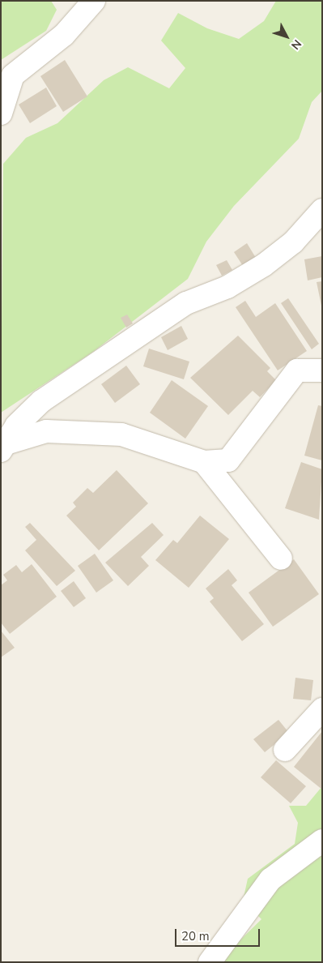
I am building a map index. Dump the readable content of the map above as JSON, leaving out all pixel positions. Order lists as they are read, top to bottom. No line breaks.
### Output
{"scale_bar":"20 m","north":"bottom right"}
